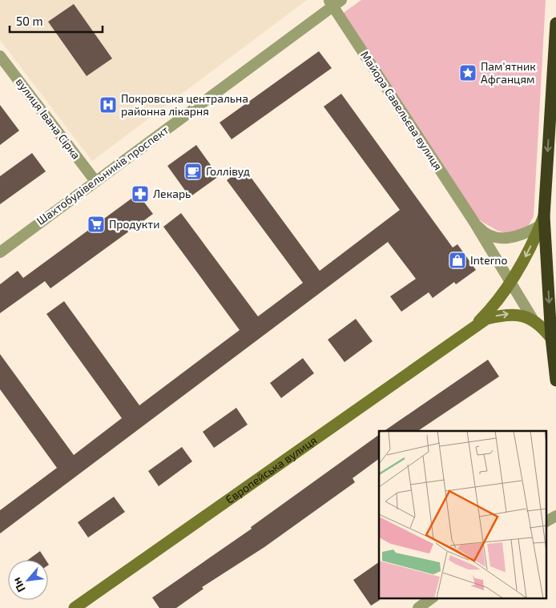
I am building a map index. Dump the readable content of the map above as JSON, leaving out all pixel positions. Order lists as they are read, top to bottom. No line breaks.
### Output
{"streets":{"street":["Майора Савельєва вулиця","вулиця Івана Сірка","Шахтобудівельників проспект","Європейська вулиця"]},"crossings":[["Майора Савельєва вулиця","Шахтобудівельників проспект"],["Майора Савельєва вулиця","Європейська вулиця"],["вулиця Івана Сірка","Шахтобудівельників проспект"]],"places":{"place":["Пам'ятник Афганцям"],"hospital":["Покровська центральна районна лікарня"],"cafe":["Голлівуд"],"pharmacy":["Лекарь"],"supermarket":["Продукти"],"shop":["Interno"]},"scale_bar":"50 m","north":"bottom left"}
